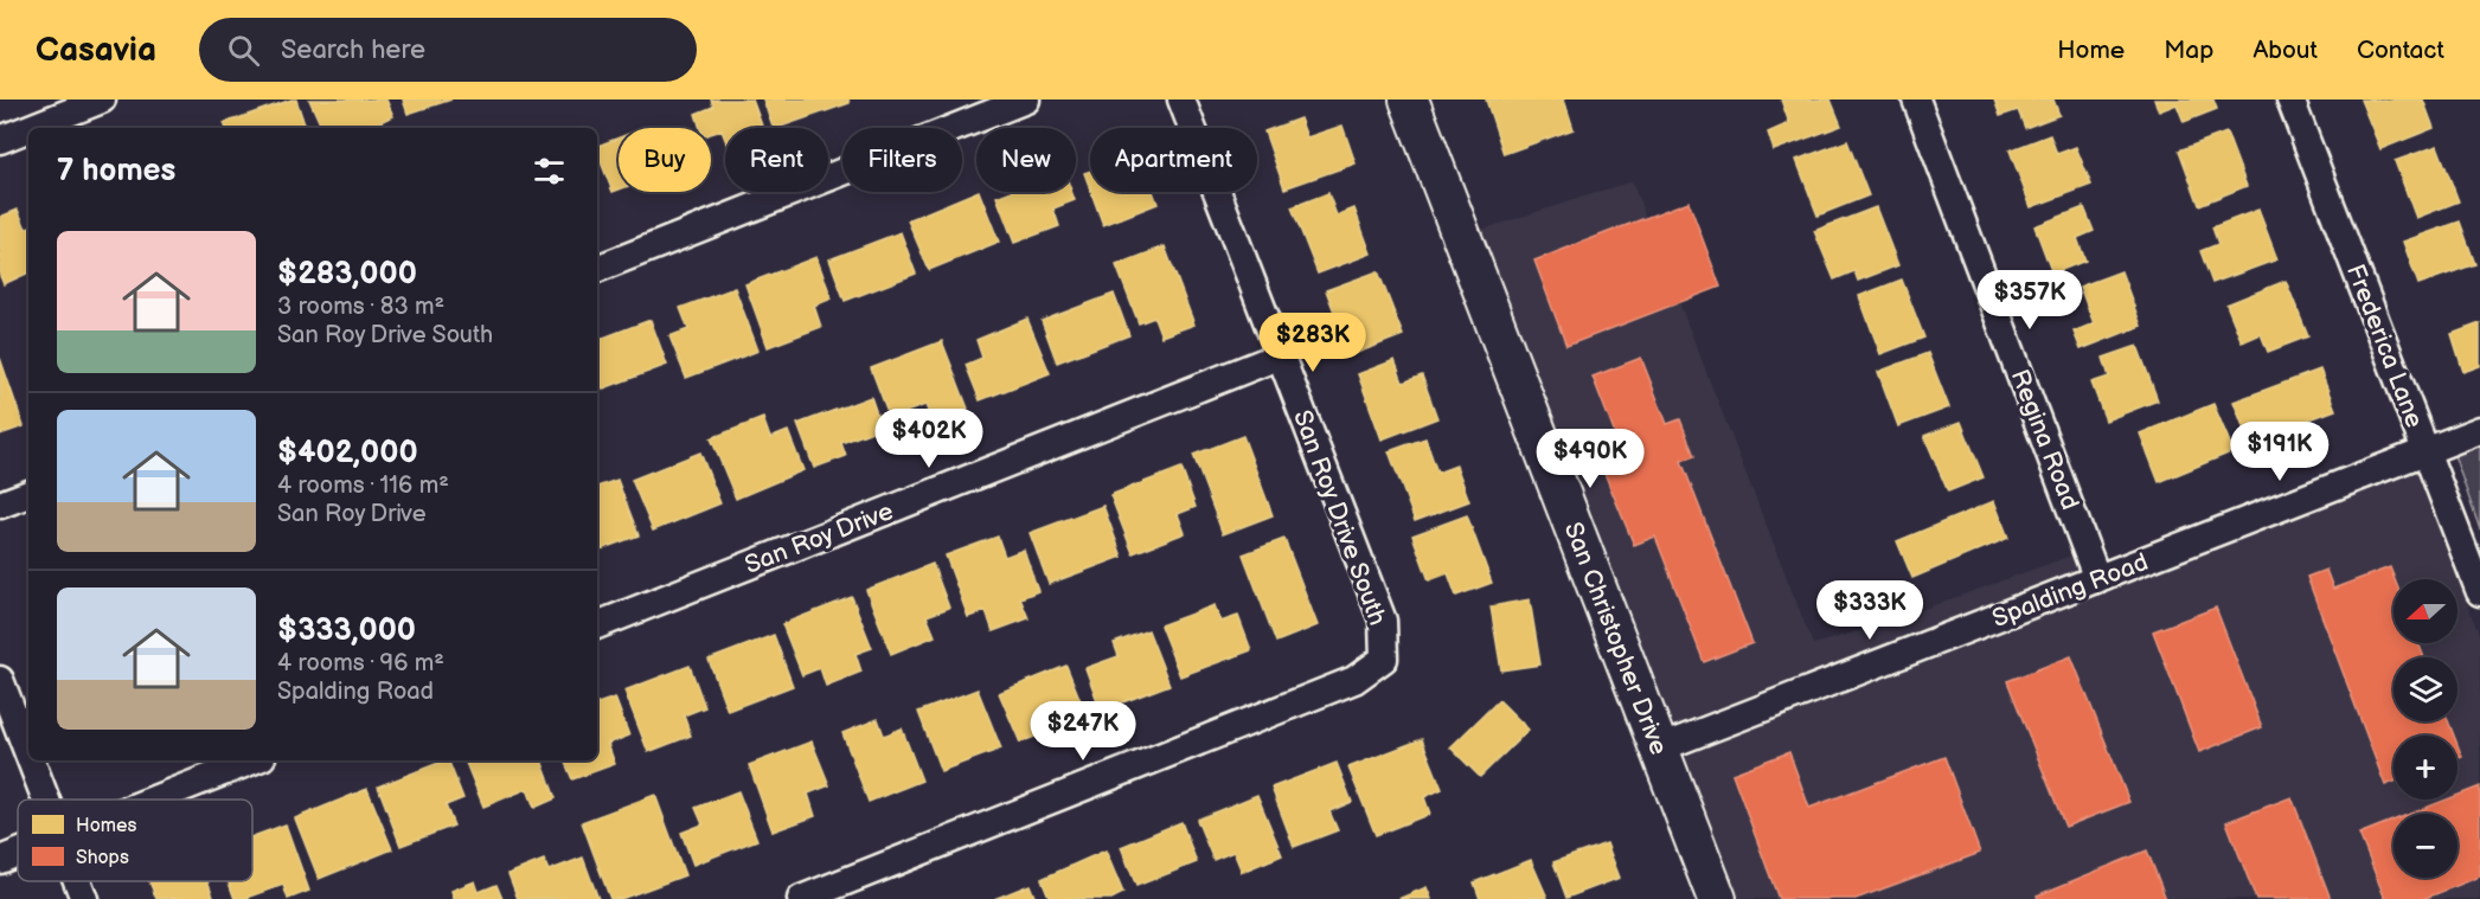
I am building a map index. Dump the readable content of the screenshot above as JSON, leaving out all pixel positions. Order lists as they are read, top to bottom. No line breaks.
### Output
{"streets":{"street":["Frederica Lane","Regina Road","San Roy Drive South","San Roy Drive","Spalding Road","San Christopher Drive"]},"crossings":[["Frederica Lane","Spalding Road"],["Regina Road","Spalding Road"],["San Roy Drive South","San Roy Drive"],["Spalding Road","San Christopher Drive"]],"legend":["Homes","Shops"],"north":"left","page":{"header":"Casavia","search":"Search here","nav":["Home","Map","About","Contact"],"chip":["Buy","Rent","Filters","New","Apartment"],"heading":"7 homes","list":[{"name":"$283,000","note":"3 rooms · 83 m² · San Roy Drive South"},{"name":"$402,000","note":"4 rooms · 116 m² · San Roy Drive"},{"name":"$333,000","note":"4 rooms · 96 m² · Spalding Road"}],"price":["$357K","$283K","$402K","$191K","$490K","$333K","$247K"],"map_buttons":["+","−"]}}
